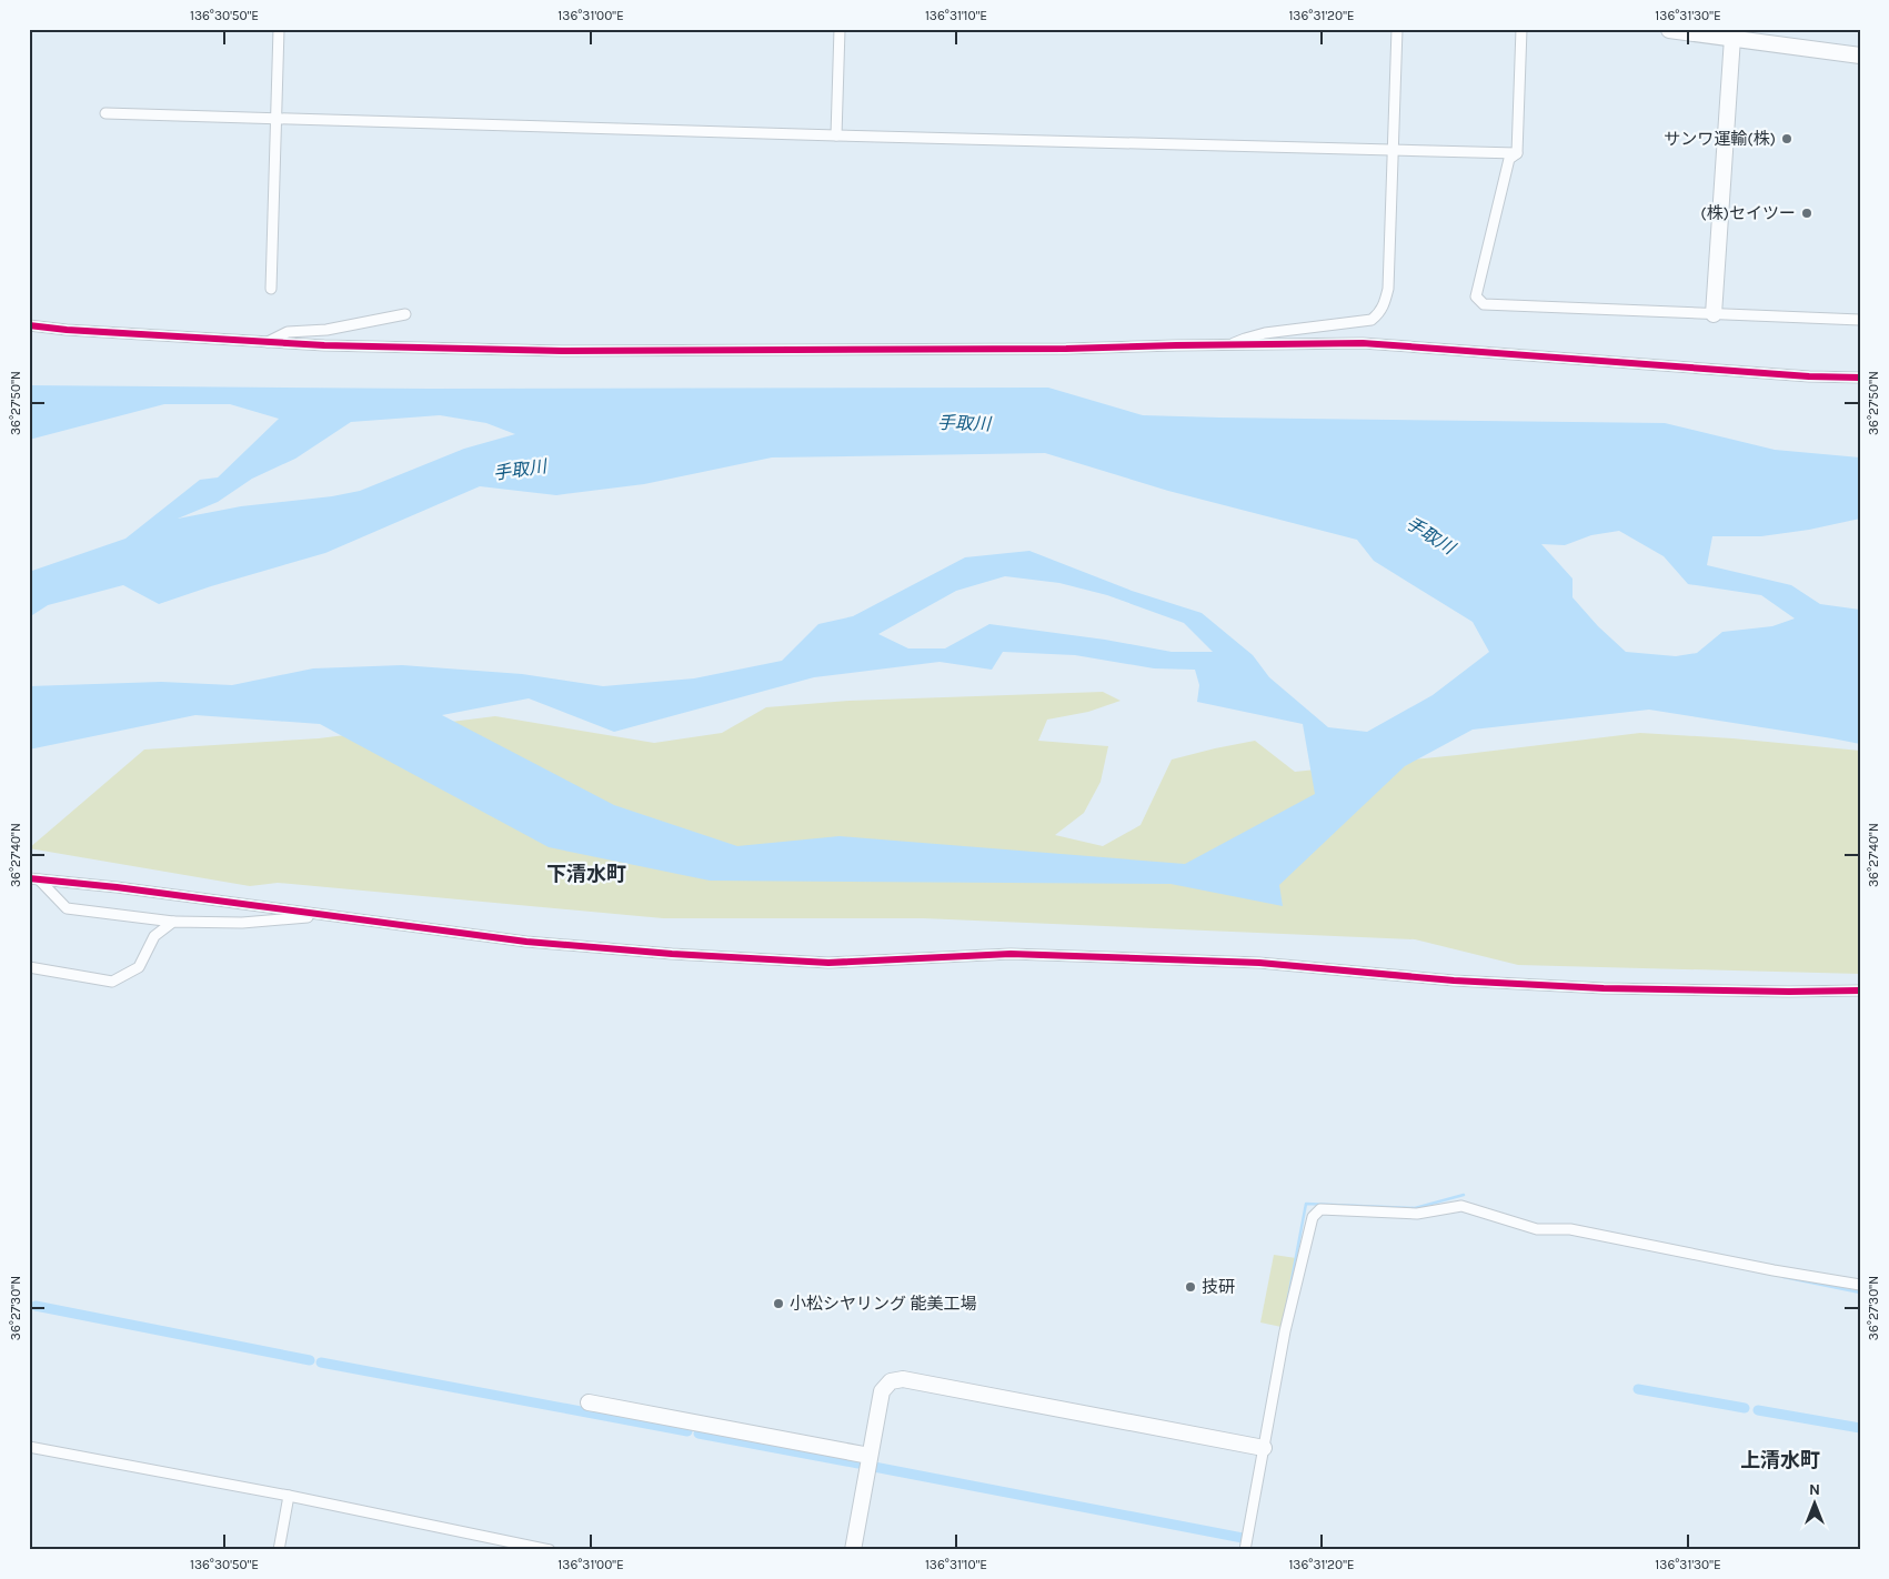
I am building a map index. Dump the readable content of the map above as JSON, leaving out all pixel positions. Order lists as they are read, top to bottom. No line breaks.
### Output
{"districts":["下清水町","上清水町"],"water":["手取川"],"places":["サンワ運輸(株)","(株)セイツー","技研","小松シヤリング 能美工場"],"north":"top","coordinates":["136°30'50\"E","136°31'00\"E","136°31'10\"E","136°31'20\"E","136°31'30\"E","36°27'50\"N","36°27'40\"N","36°27'30\"N"]}
